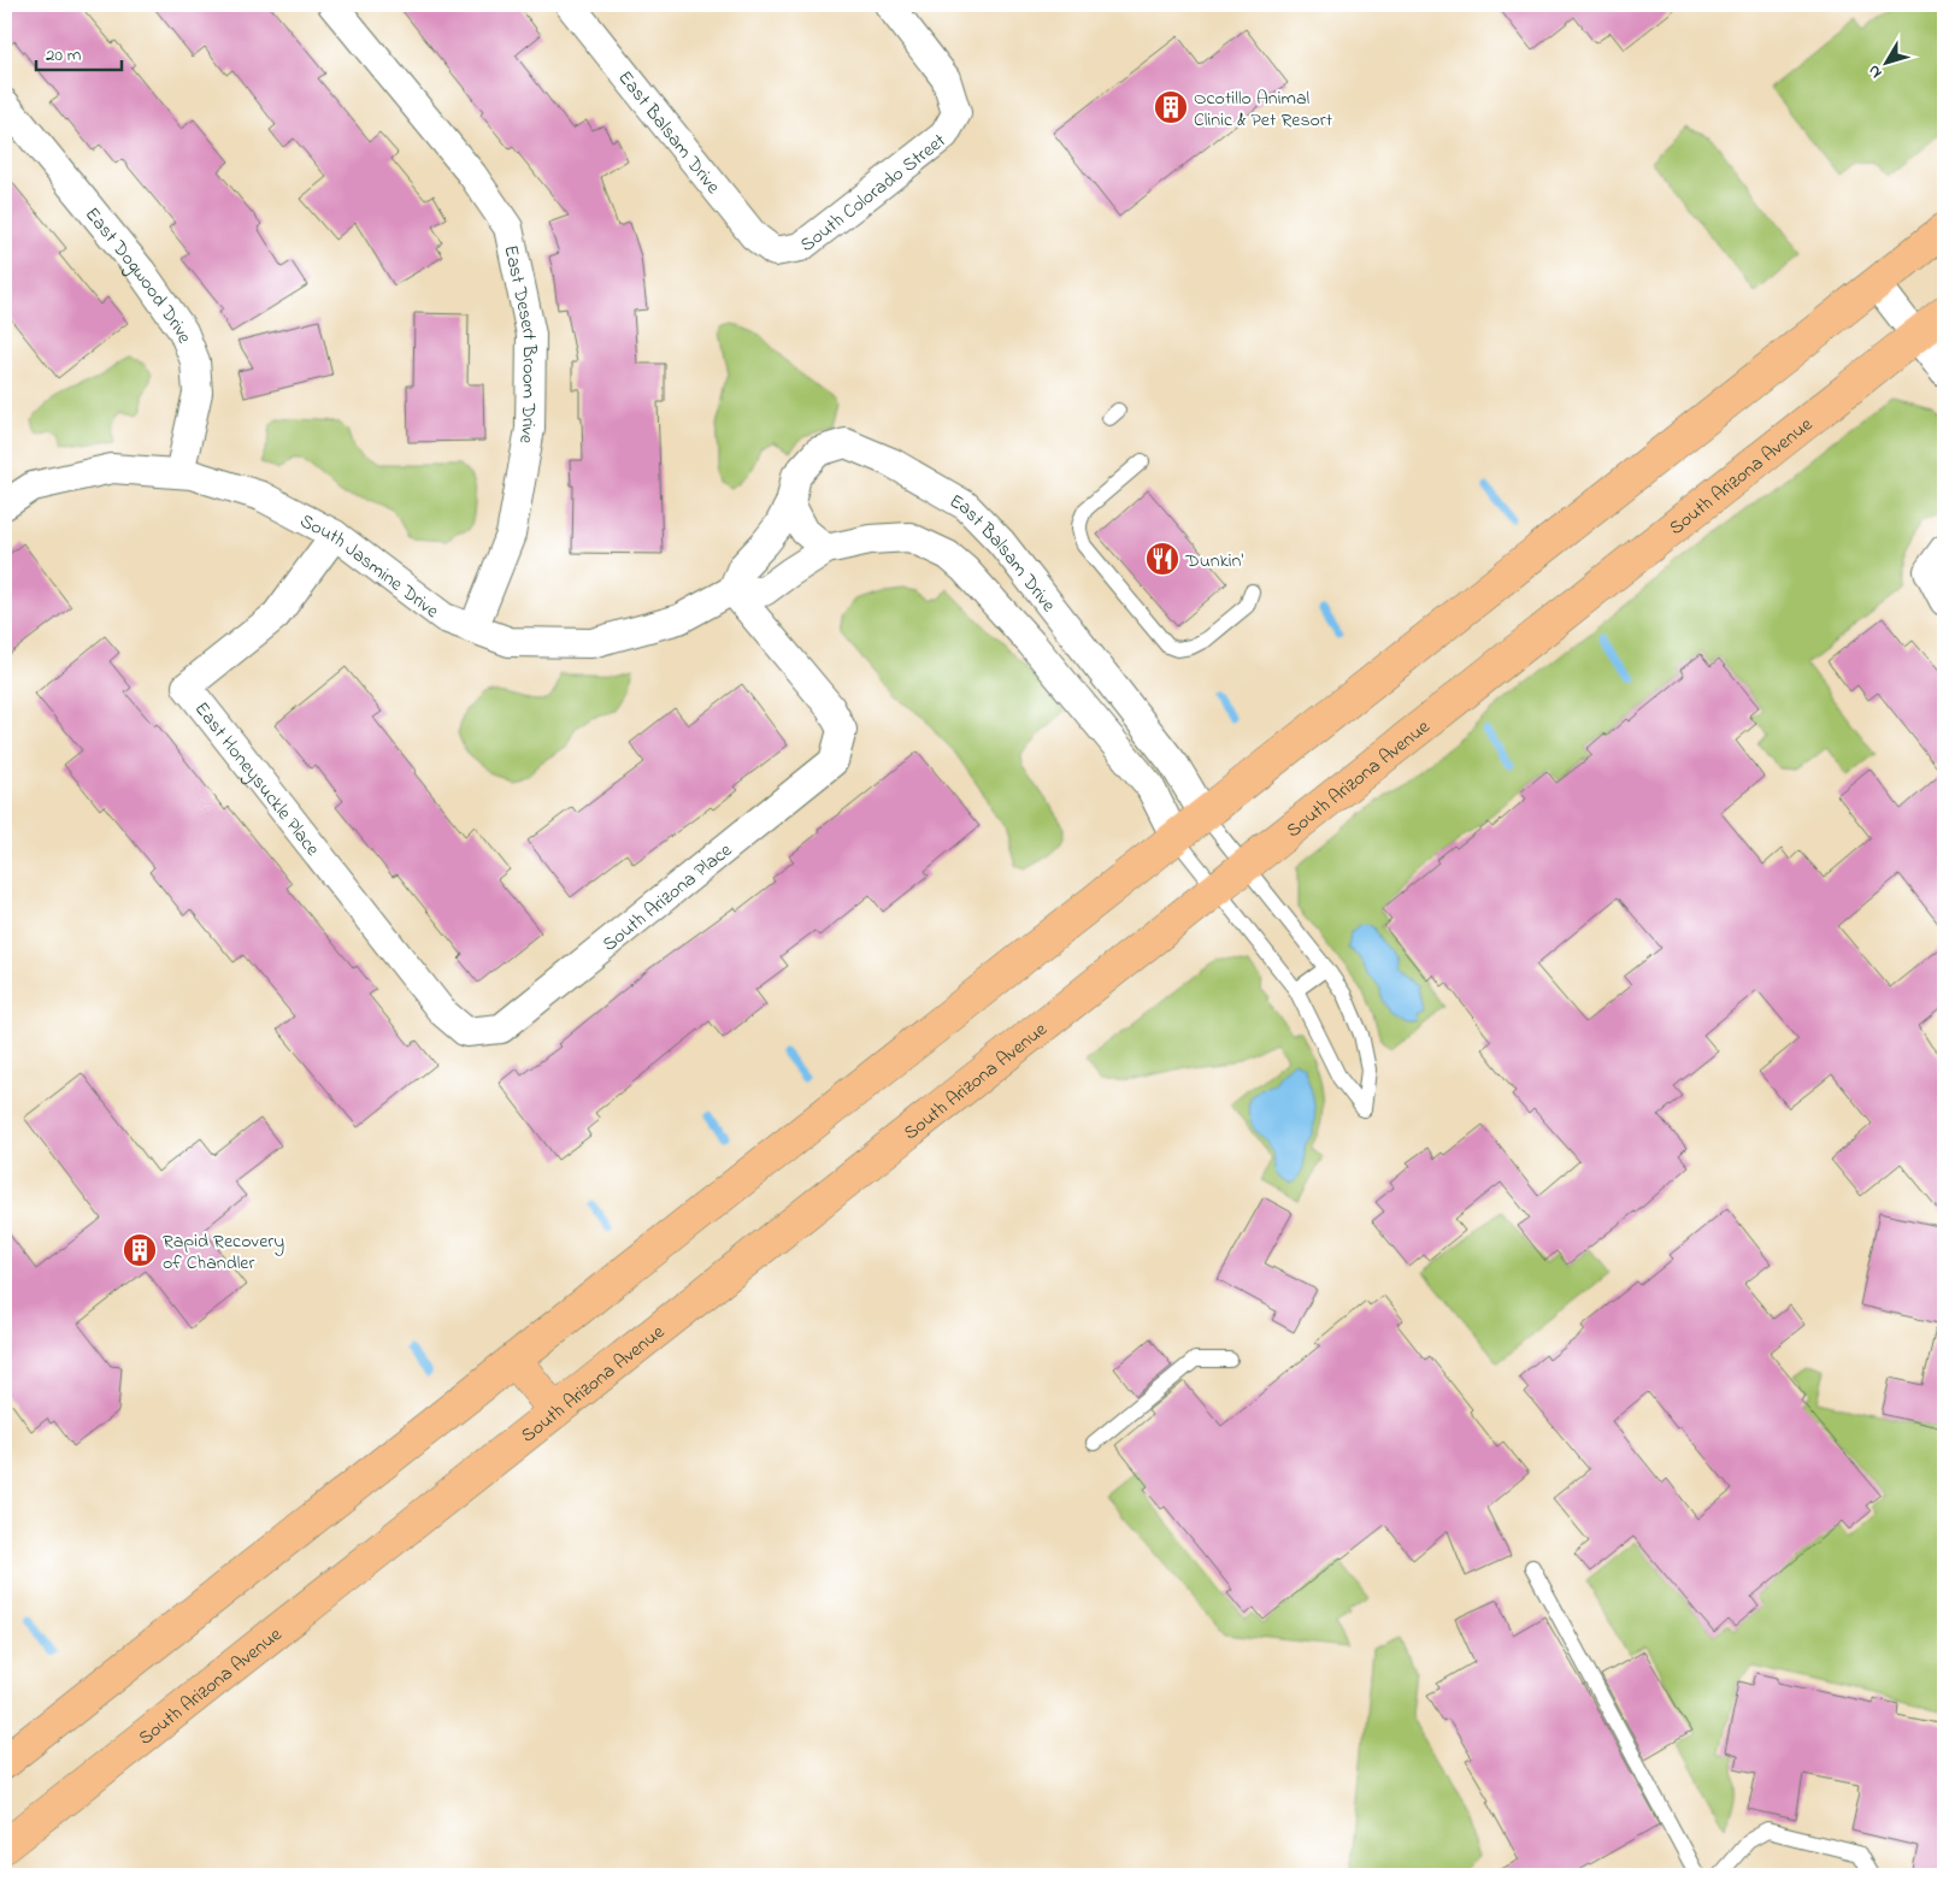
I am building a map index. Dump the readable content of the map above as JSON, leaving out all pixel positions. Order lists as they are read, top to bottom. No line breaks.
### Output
{"streets":{"main road":["South Arizona Avenue"],"street":["East Balsam Drive","South Colorado Street","East Dogwood Drive","East Desert Broom Drive","South Jasmine Drive","East Honeysuckle Place","South Arizona Place"]},"crossings":[["East Balsam Drive","South Colorado Street"],["East Balsam Drive","South Jasmine Drive"],["East Balsam Drive","South Arizona Place"],["East Dogwood Drive","South Jasmine Drive"],["East Desert Broom Drive","South Jasmine Drive"],["South Jasmine Drive","East Honeysuckle Place"],["South Jasmine Drive","South Arizona Place"],["East Honeysuckle Place","South Arizona Place"]],"places":{"building":["Ocotillo Animal Clinic & Pet Resort","Rapid Recovery of Chandler"],"restaurant":["Dunkin'"]},"scale_bar":"20 m","north":"bottom left"}
